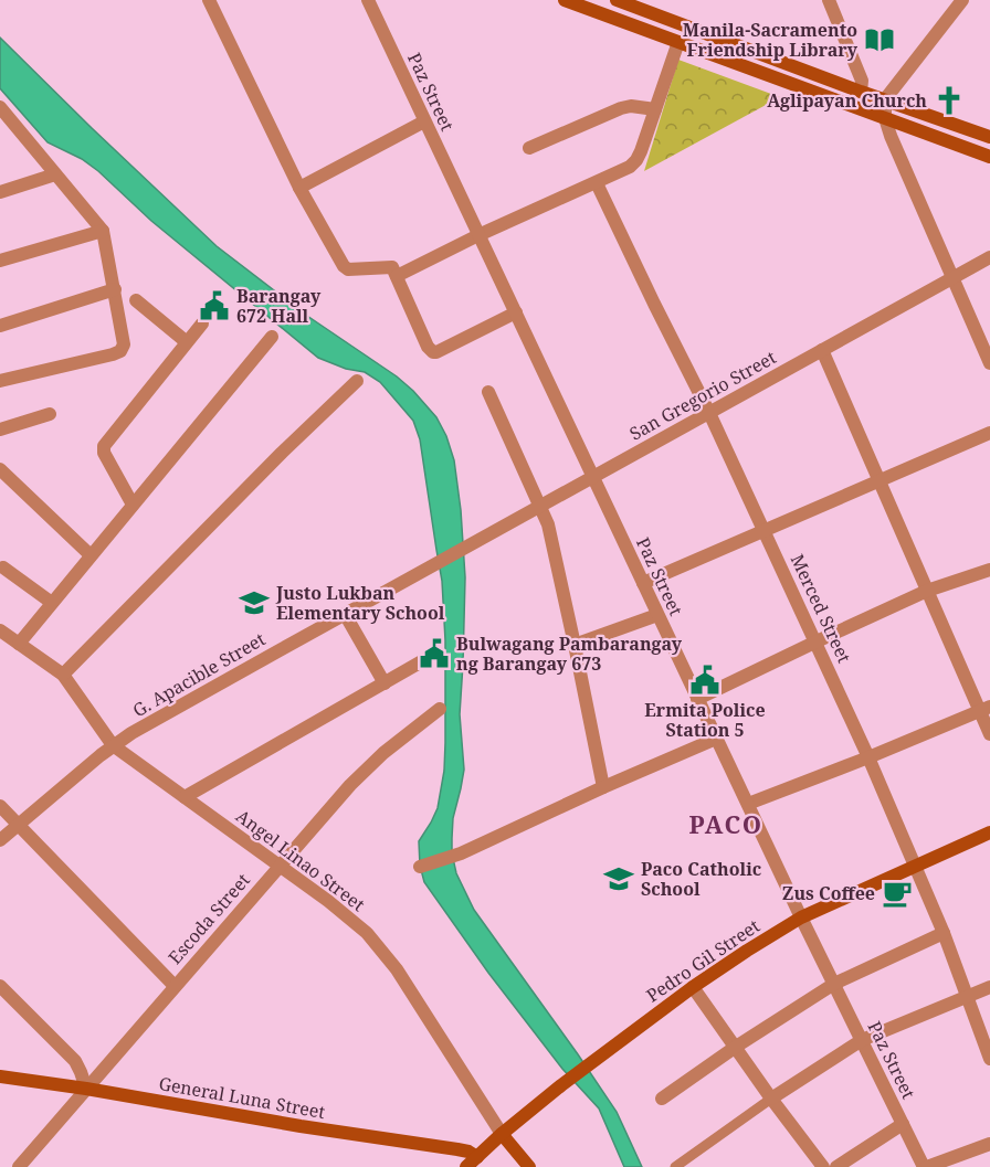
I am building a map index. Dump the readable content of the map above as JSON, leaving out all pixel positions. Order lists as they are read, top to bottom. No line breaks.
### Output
{"streets":{"main road":["Angel Linao Street","Pedro Gil Street","General Luna Street"],"street":["Paz Street","San Gregorio Street","Merced Street","G. Apacible Street","Escoda Street"]},"crossings":[["Paz Street","San Gregorio Street"],["Paz Street","Pedro Gil Street"],["San Gregorio Street","Merced Street"],["San Gregorio Street","G. Apacible Street"],["Merced Street","Pedro Gil Street"],["G. Apacible Street","Angel Linao Street"],["Angel Linao Street","Escoda Street"],["Angel Linao Street","Pedro Gil Street"],["Escoda Street","General Luna Street"],["Pedro Gil Street","General Luna Street"]],"districts":["PACO"],"places":{"library":["Manila-Sacramento Friendship Library"],"church":["Aglipayan Church"],"public building":["Barangay 672 Hall","Bulwagang Pambarangay ng Barangay 673","Ermita Police Station 5"],"school or university":["Justo Lukban Elementary School","Paco Catholic School"],"cafe":["Zus Coffee"]}}
